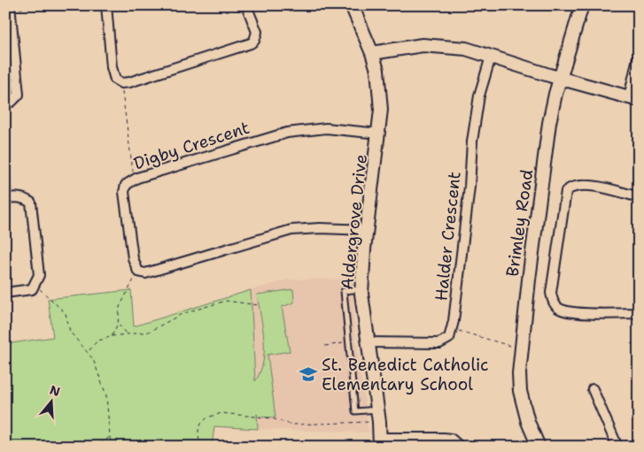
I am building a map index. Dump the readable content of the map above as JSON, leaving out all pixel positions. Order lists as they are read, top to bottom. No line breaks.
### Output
{"streets":{"street":["Digby Crescent","Aldergrove Drive","Brimley Road","Halder Crescent"]},"crossings":[["Digby Crescent","Aldergrove Drive"]],"places":{"school or university":["St. Benedict Catholic Elementary School"]},"north":"top"}
